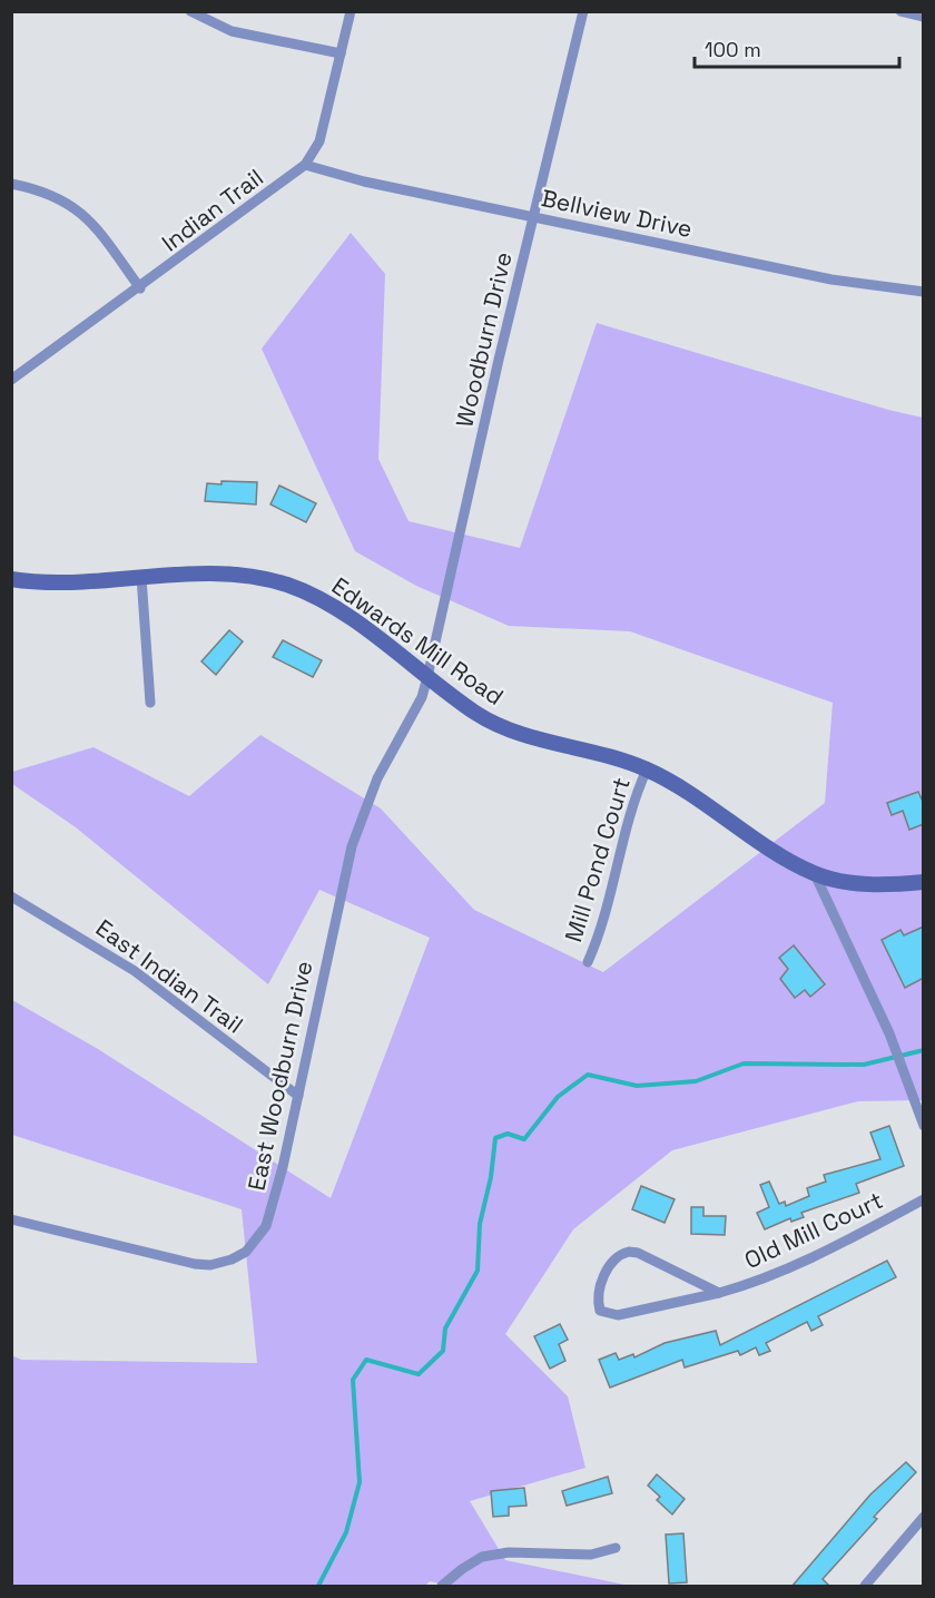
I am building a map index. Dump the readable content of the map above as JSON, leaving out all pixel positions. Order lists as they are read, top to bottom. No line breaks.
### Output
{"streets":{"street":["Indian Trail","Bellview Drive","Woodburn Drive","Edwards Mill Road","Mill Pond Court","East Indian Trail","East Woodburn Drive","Old Mill Court"]},"crossings":[["Indian Trail","Bellview Drive"],["Bellview Drive","Woodburn Drive"],["Woodburn Drive","Edwards Mill Road"],["Woodburn Drive","East Woodburn Drive"],["Edwards Mill Road","Mill Pond Court"],["Edwards Mill Road","East Woodburn Drive"],["East Indian Trail","East Woodburn Drive"]],"scale_bar":"100 m"}
